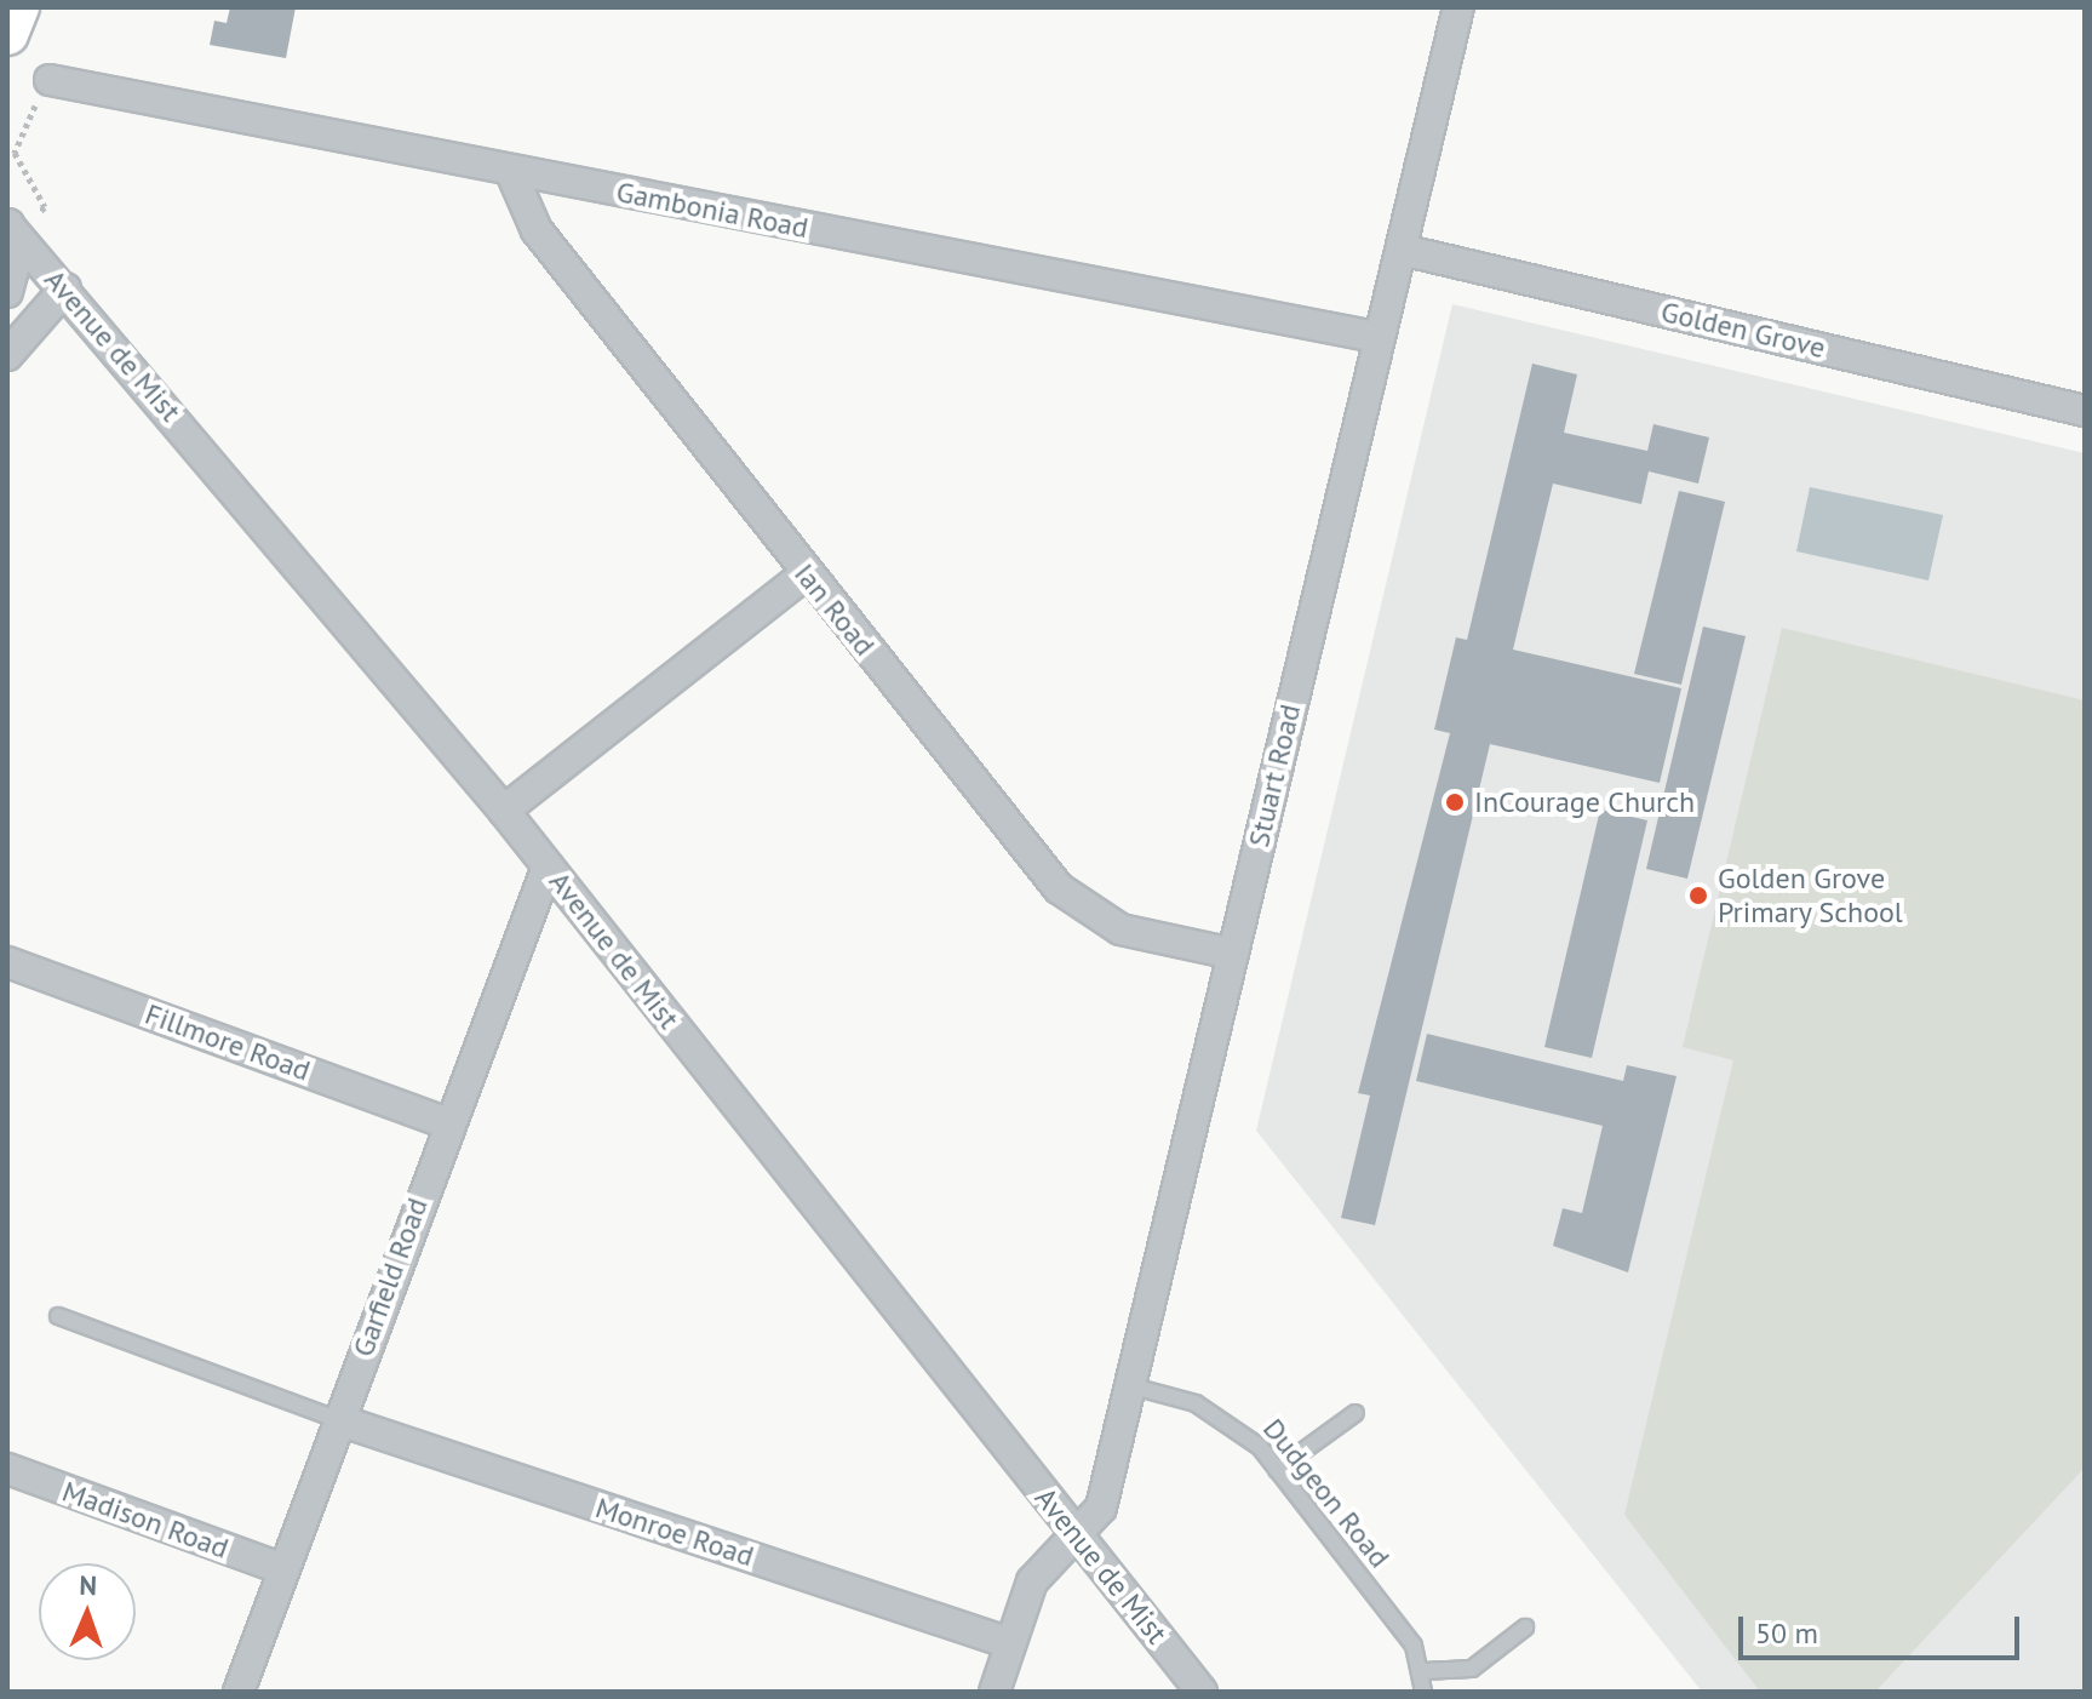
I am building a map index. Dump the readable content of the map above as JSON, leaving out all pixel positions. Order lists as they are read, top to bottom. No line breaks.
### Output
{"streets":{"street":["Gambonia Road","Golden Grove","Avenue de Mist","Ian Road","Stuart Road","Fillmore Road","Garfield Road","Madison Road","Monroe Road"],"lane":["Dudgeon Road"]},"crossings":[["Gambonia Road","Ian Road"],["Gambonia Road","Stuart Road"],["Golden Grove","Stuart Road"],["Avenue de Mist","Stuart Road"],["Avenue de Mist","Garfield Road"],["Ian Road","Stuart Road"],["Stuart Road","Dudgeon Road"],["Stuart Road","Monroe Road"],["Fillmore Road","Garfield Road"],["Garfield Road","Madison Road"],["Garfield Road","Monroe Road"]],"places":["InCourage Church","Golden Grove Primary School"],"scale_bar":"50 m","north":"top"}
